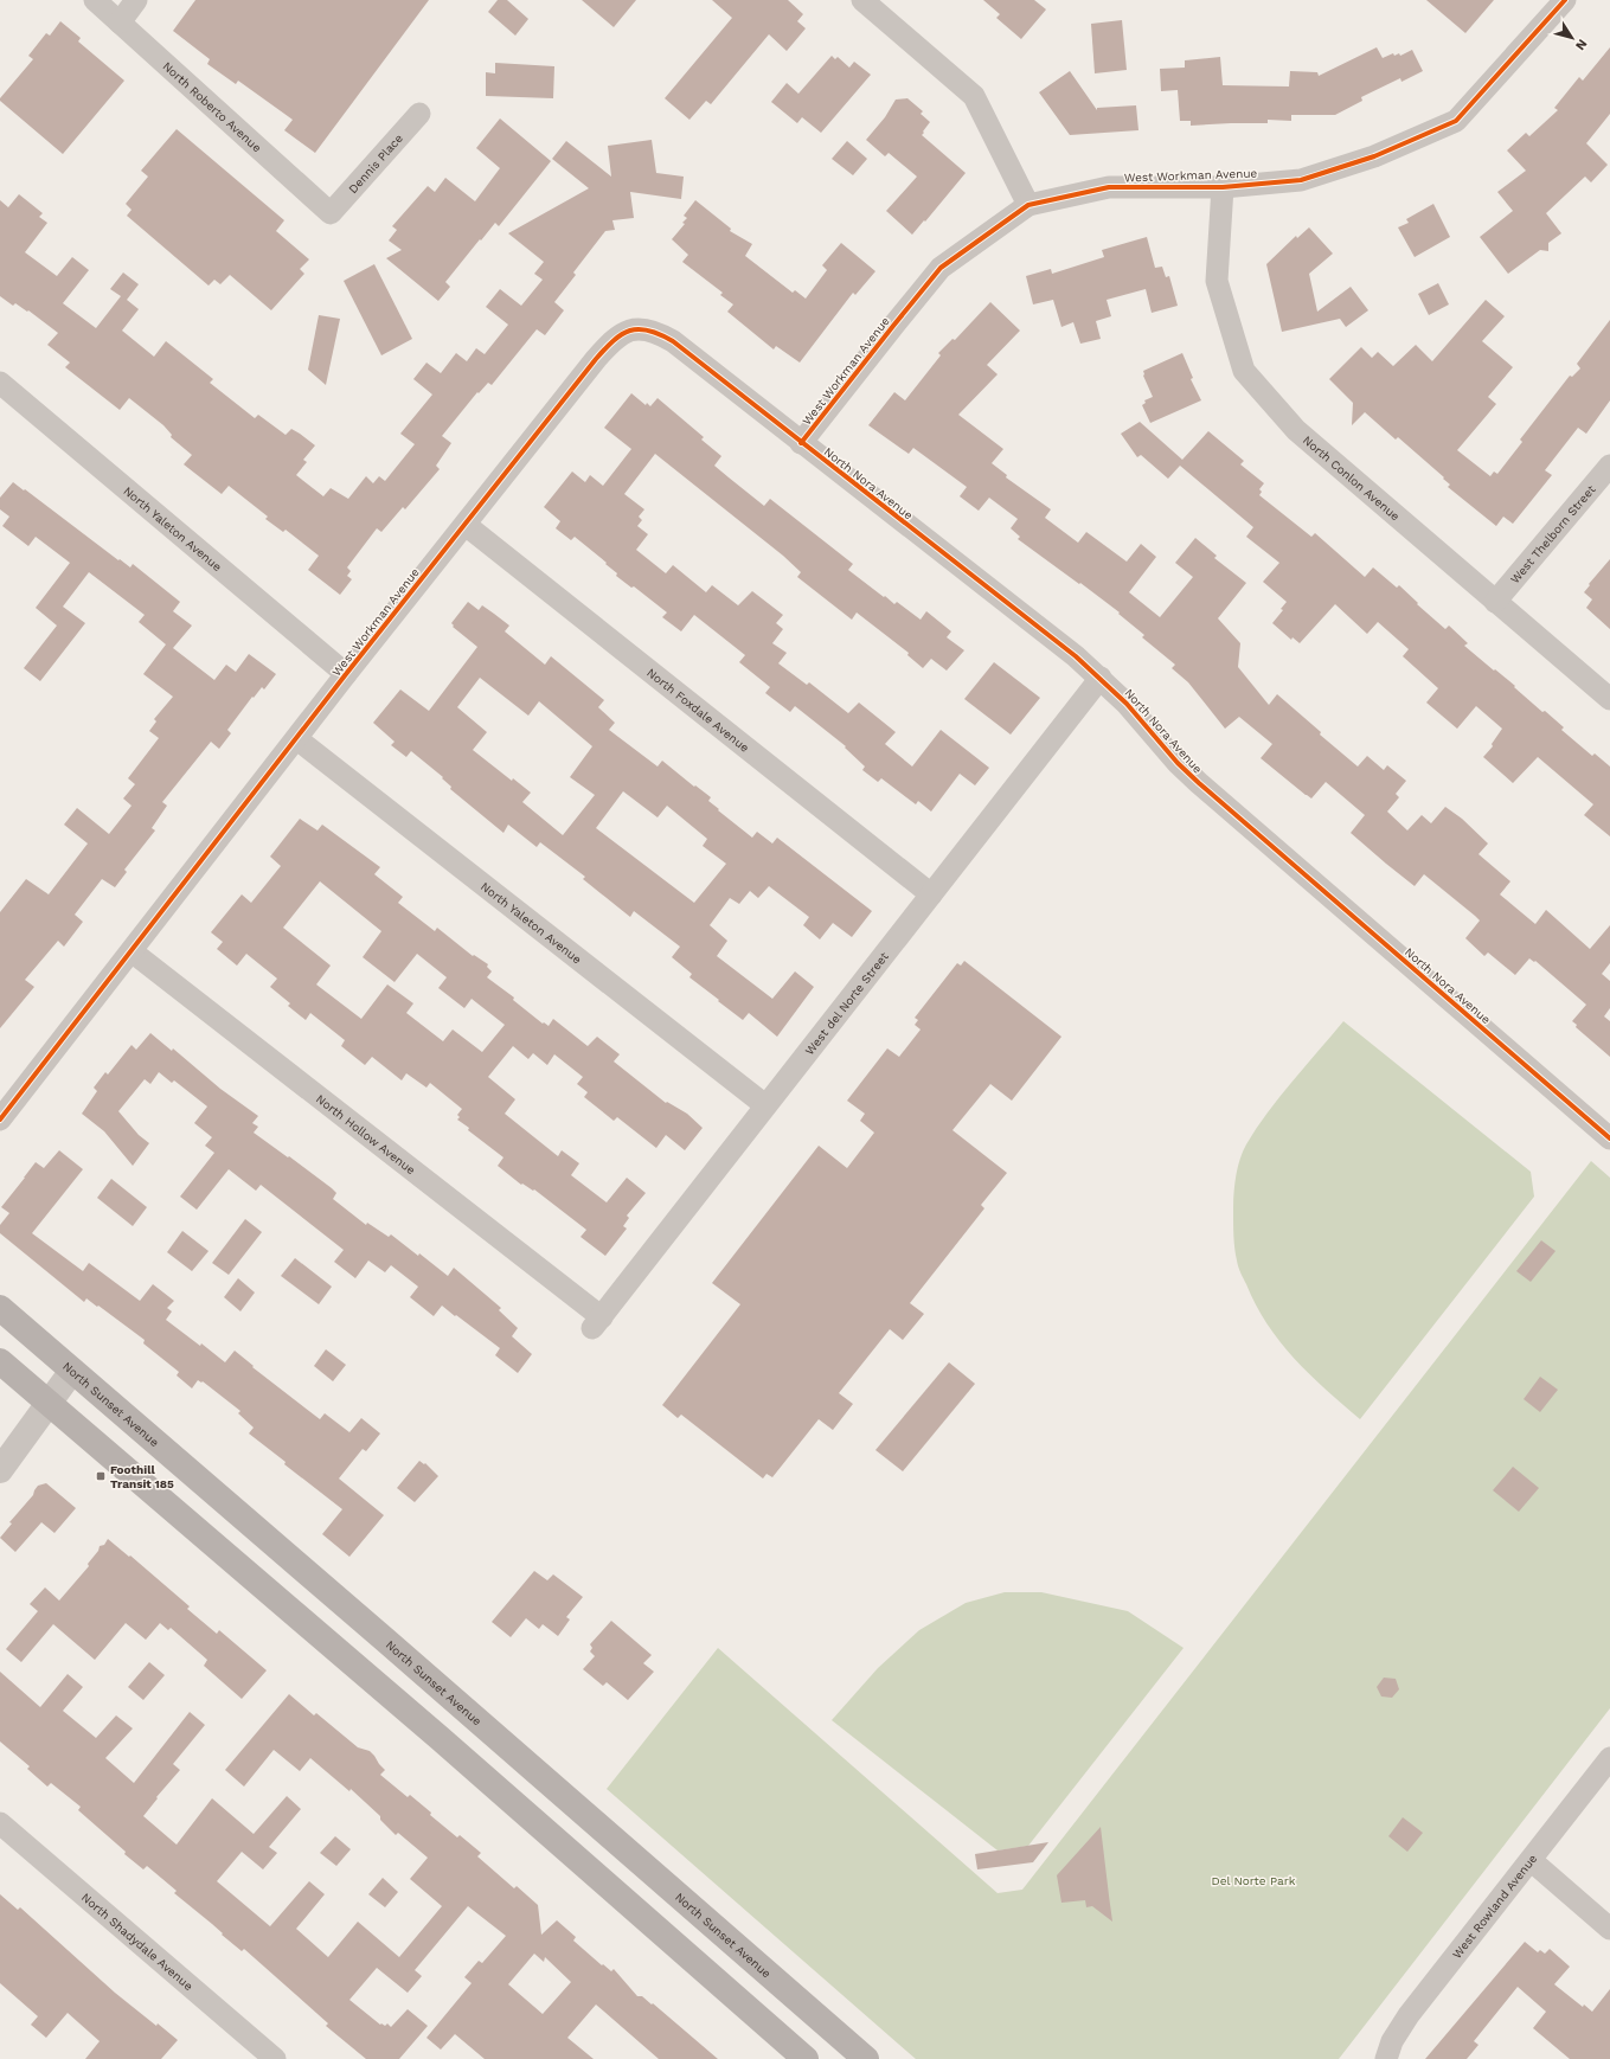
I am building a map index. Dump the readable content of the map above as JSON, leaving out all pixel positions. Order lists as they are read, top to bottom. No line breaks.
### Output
{"streets":{"main road":["North Sunset Avenue"],"street":["North Roberto Avenue","Dennis Place","West Workman Avenue","North Conlon Avenue","North Nora Avenue","North Yaleton Avenue","West Thelborn Street","North Foxdale Avenue","West del Norte Street","North Hollow Avenue","West Rowland Avenue","North Shadydale Avenue"]},"crossings":[["North Roberto Avenue","Dennis Place"],["West Workman Avenue","North Conlon Avenue"],["West Workman Avenue","North Nora Avenue"],["West Workman Avenue","North Yaleton Avenue"],["West Workman Avenue","North Foxdale Avenue"],["West Workman Avenue","North Hollow Avenue"],["North Conlon Avenue","West Thelborn Street"],["North Nora Avenue","West del Norte Street"],["North Yaleton Avenue","West del Norte Street"],["North Foxdale Avenue","West del Norte Street"],["West del Norte Street","North Hollow Avenue"]],"parks":["Del Norte Park"],"places":{"transit":["Foothill Transit 185"]},"north":"bottom right"}
